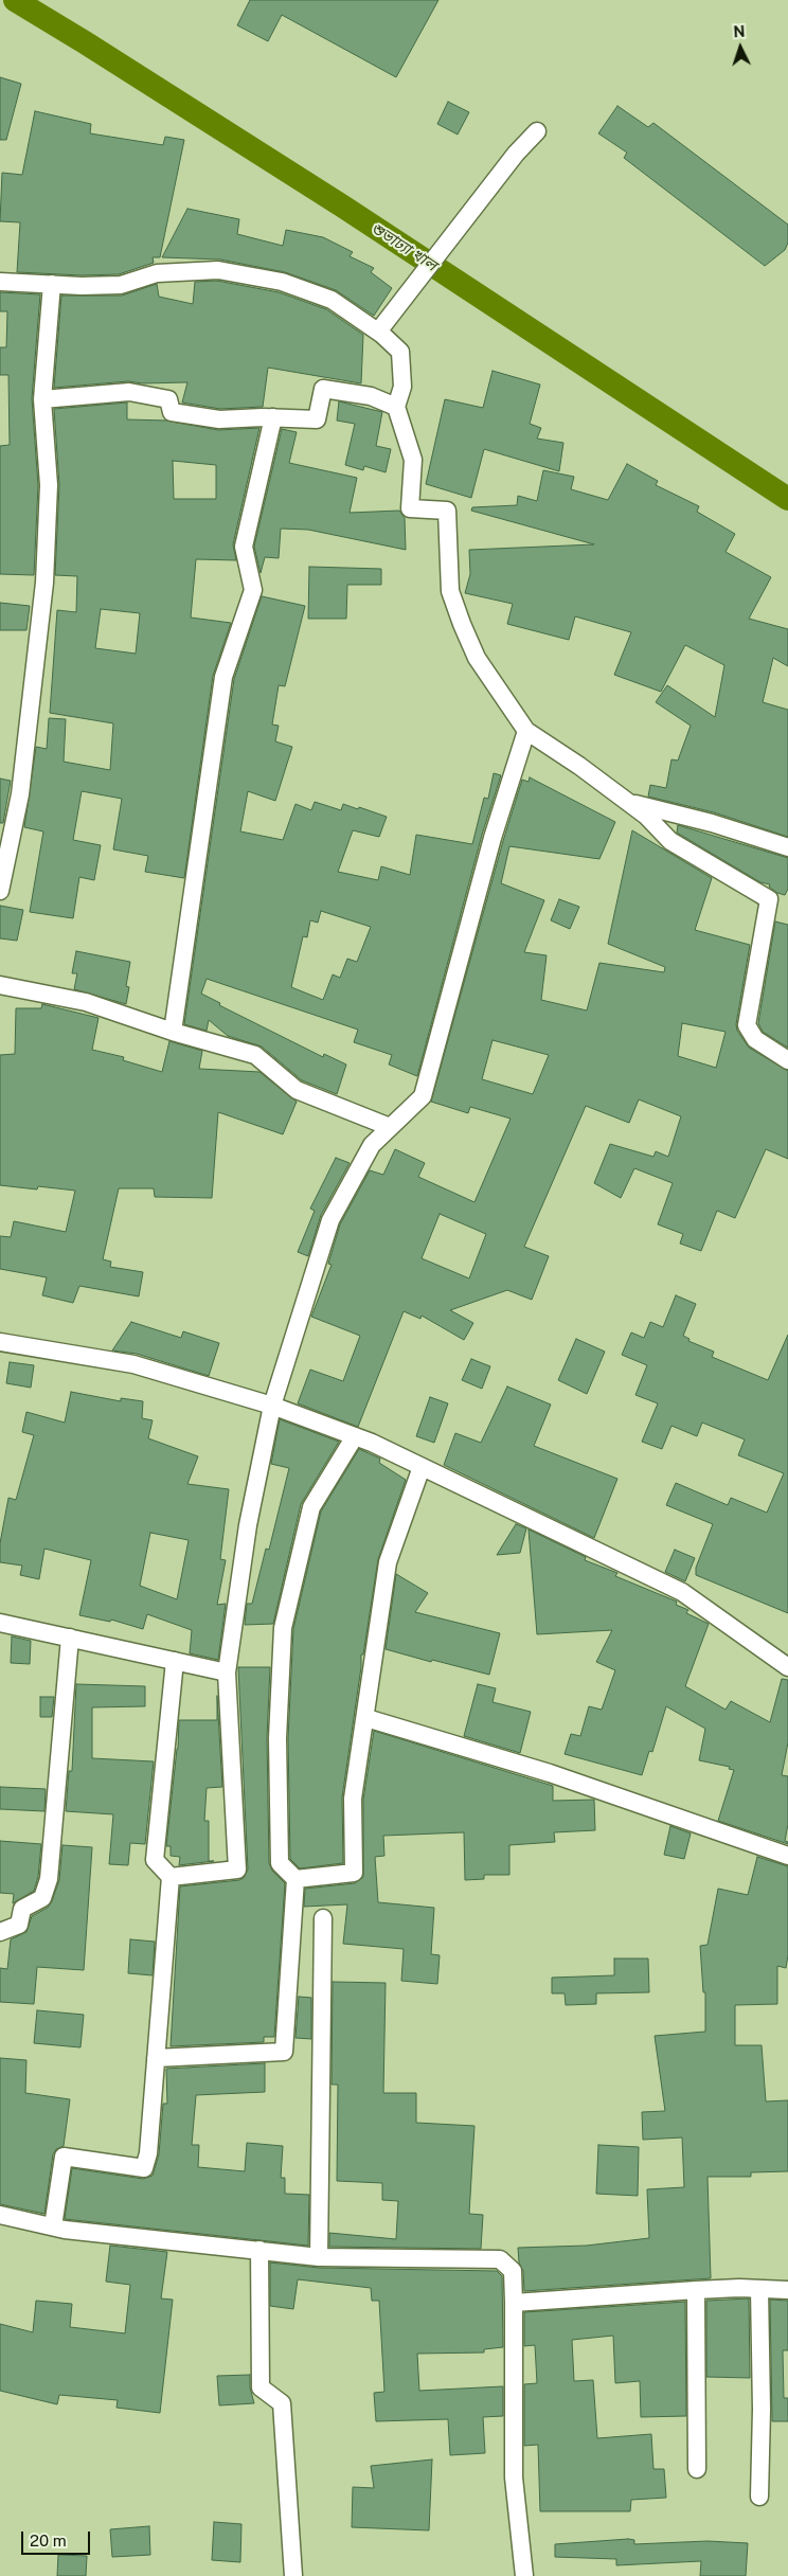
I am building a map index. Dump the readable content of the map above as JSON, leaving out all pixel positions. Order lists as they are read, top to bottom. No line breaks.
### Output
{"water":["শুভাঢ্যা খাল"],"scale_bar":"20 m","north":"top"}
